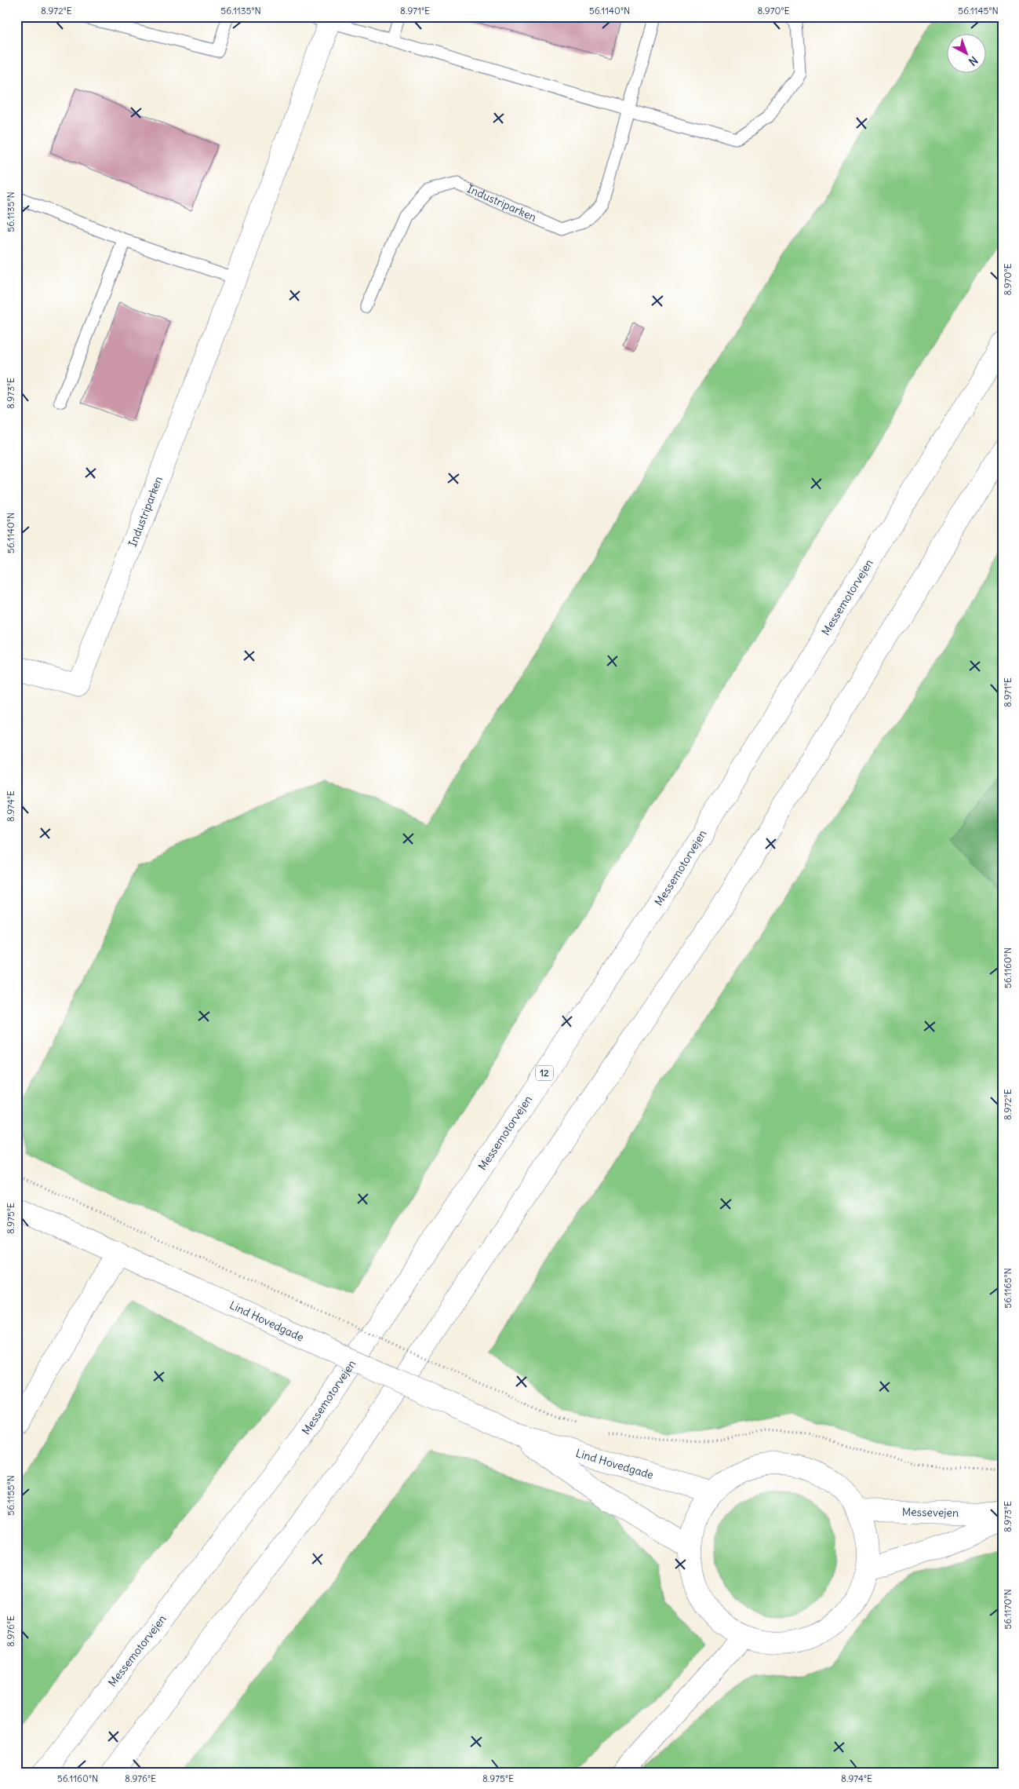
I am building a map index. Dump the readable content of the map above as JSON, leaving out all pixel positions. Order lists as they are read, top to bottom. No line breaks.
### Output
{"streets":{"main road":["Industriparken","Messemotorvejen","12","Lind Hovedgade","Messevejen"]},"north":"bottom right","coordinates":["8.972°E","56.1135°N","8.971°E","56.1140°N","8.970°E","56.1145°N","8.973°E","8.974°E","56.1160°N","8.975°E","56.1165°N","56.1155°N","56.1170°N","8.976°E"]}
